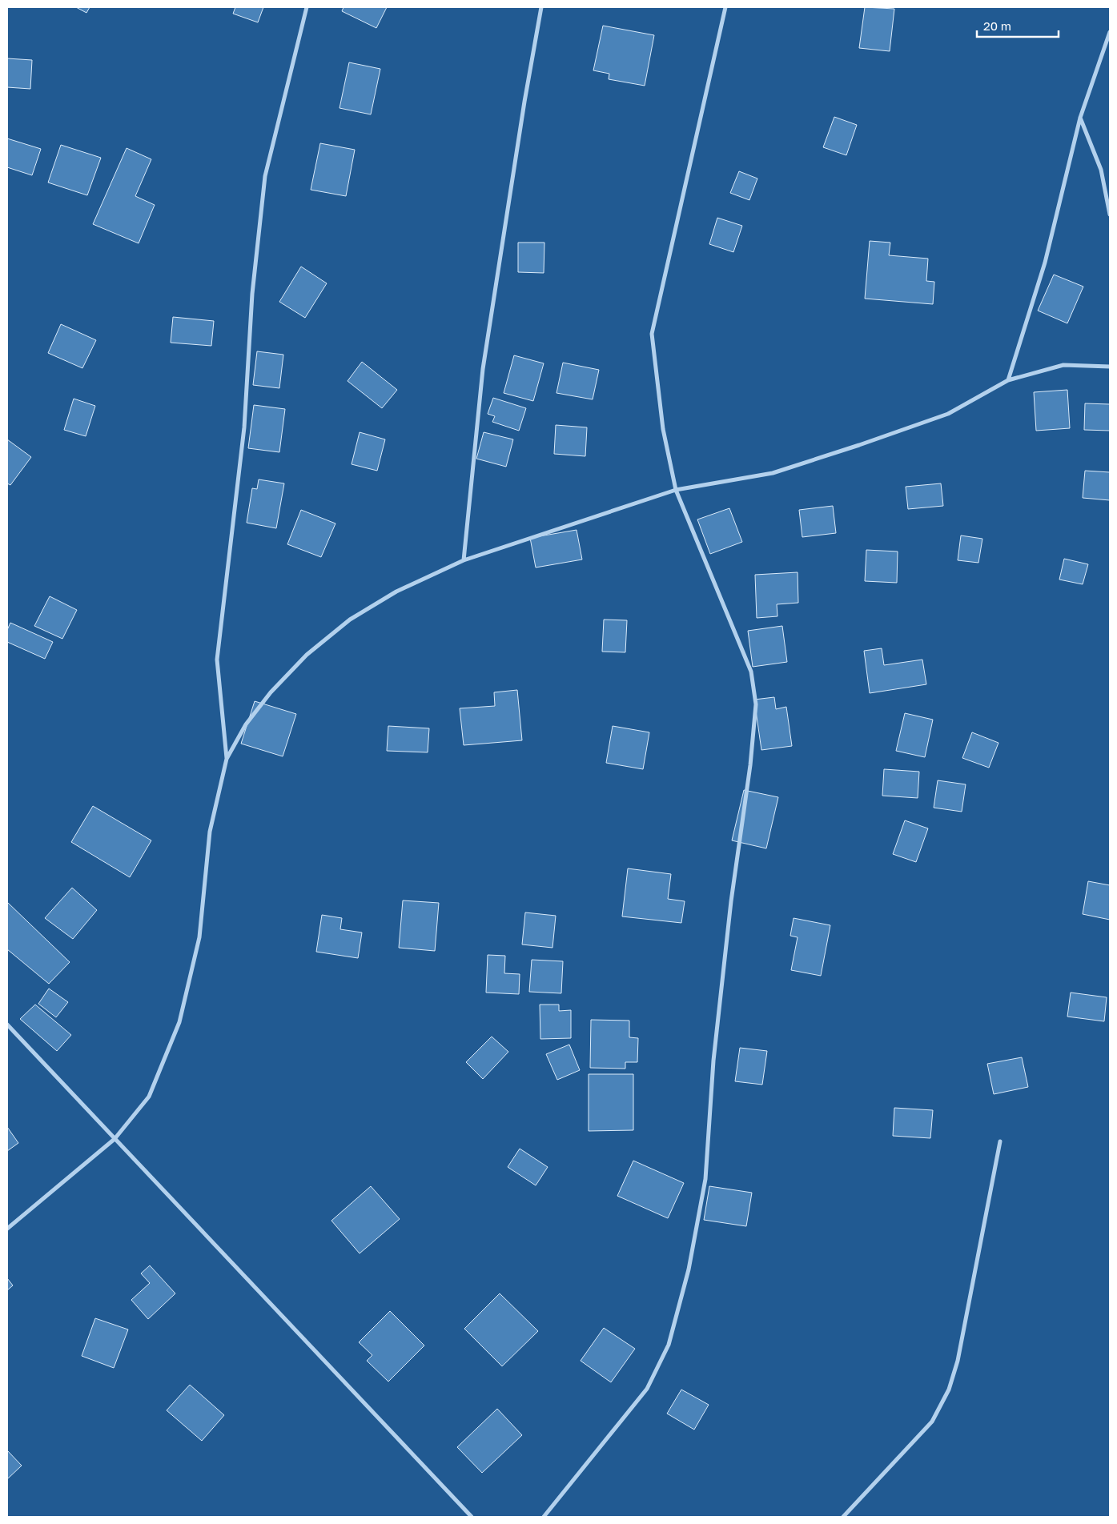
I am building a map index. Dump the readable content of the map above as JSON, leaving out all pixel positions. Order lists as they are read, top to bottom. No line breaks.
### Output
{"scale_bar":"20 m"}
